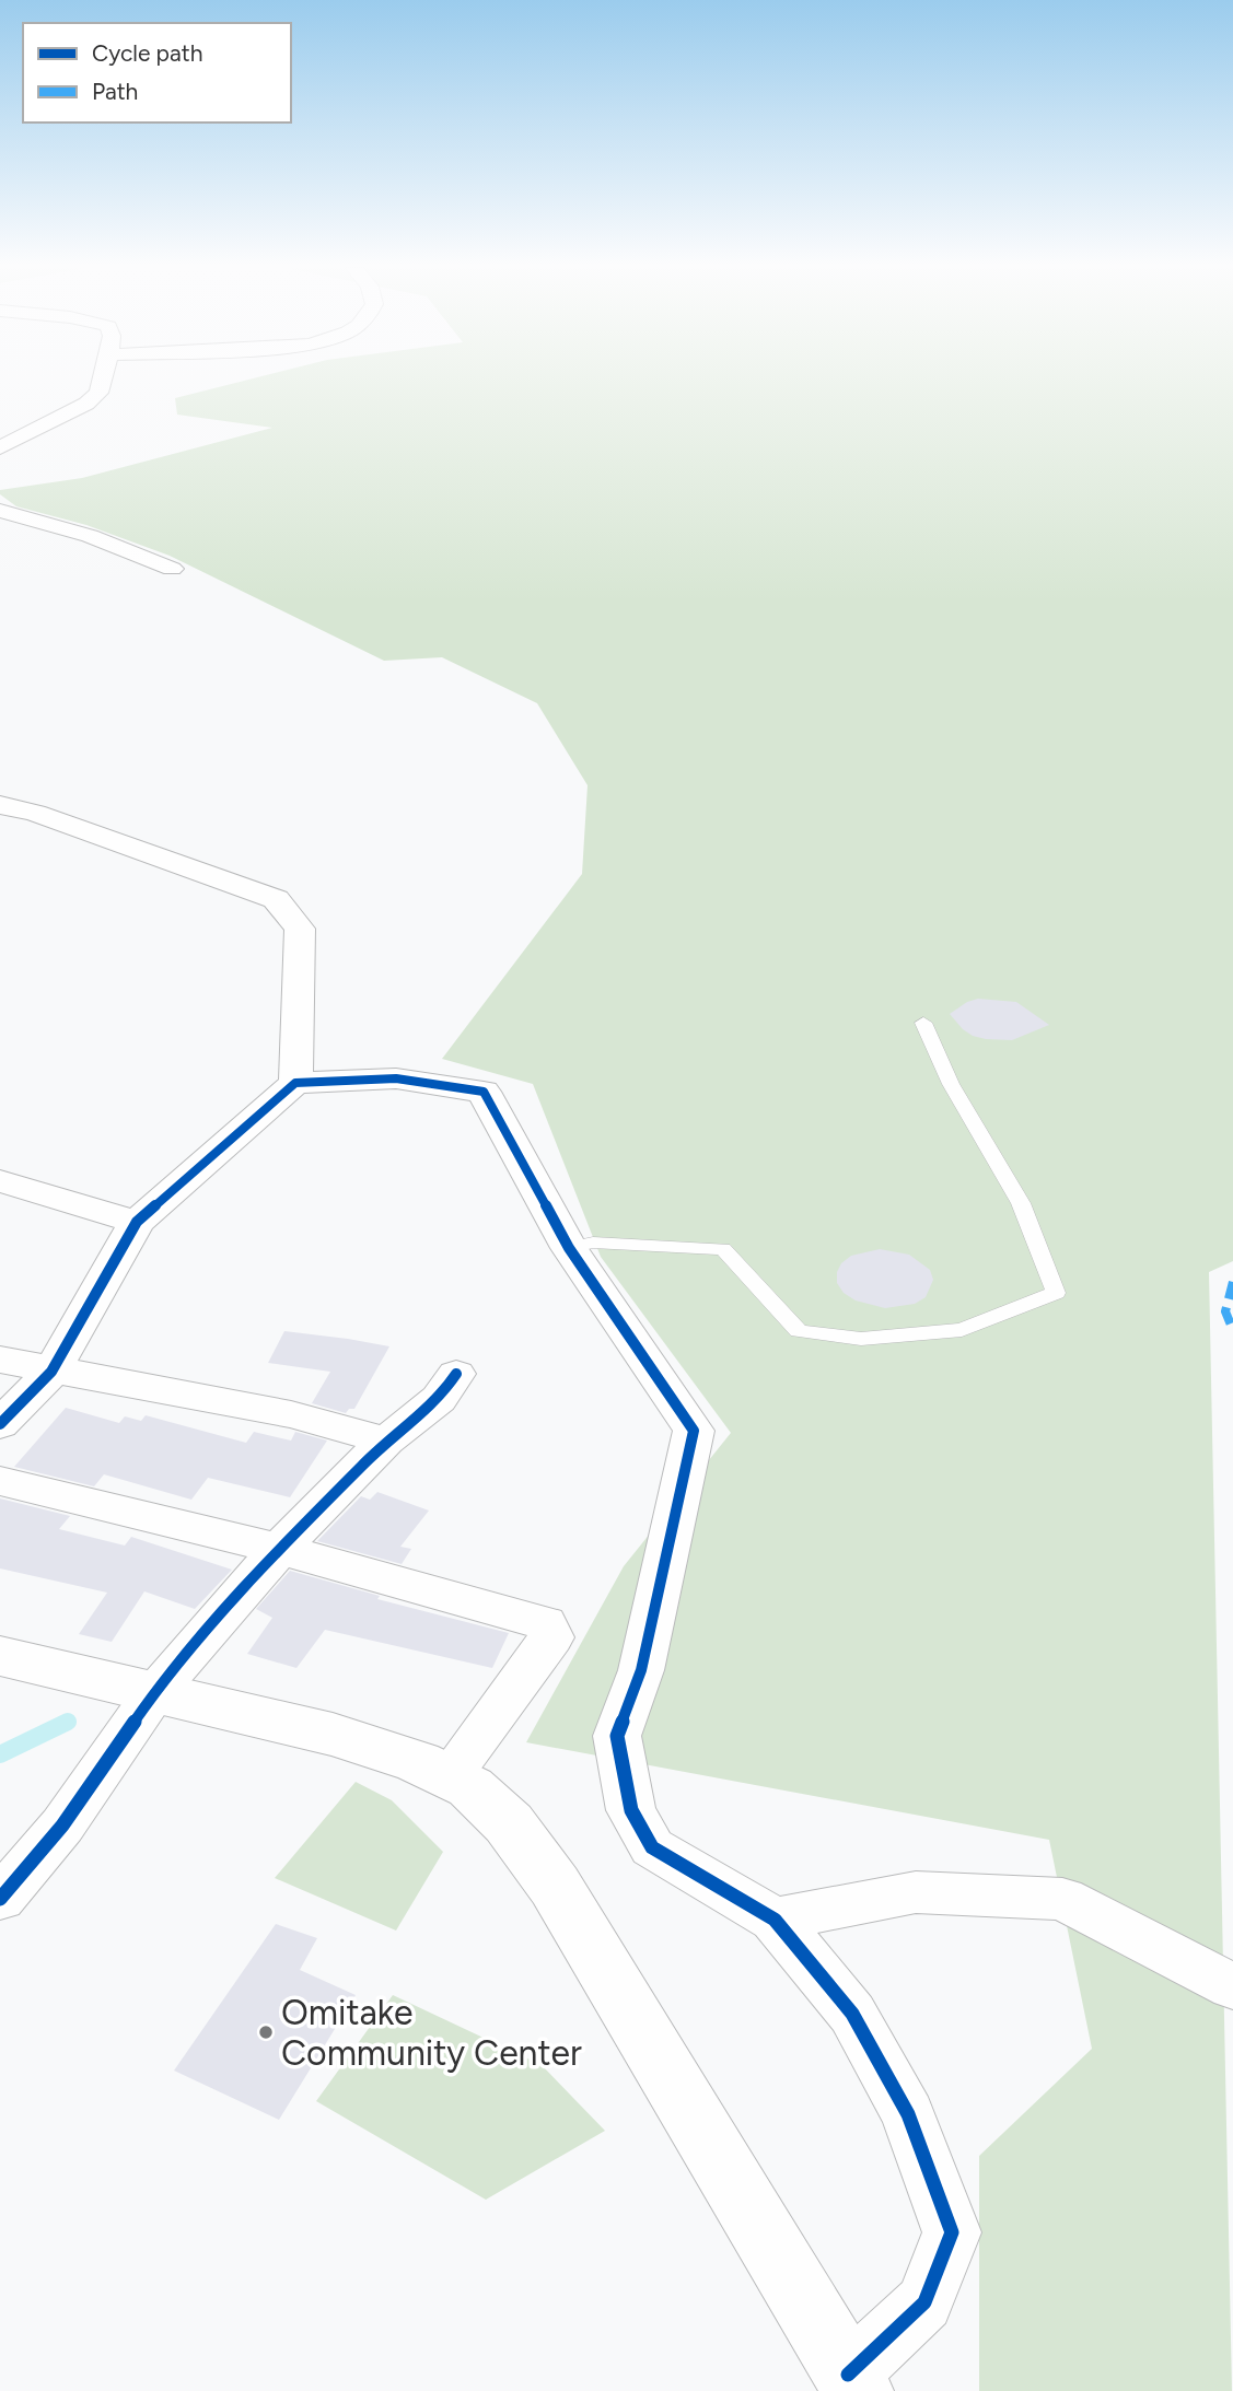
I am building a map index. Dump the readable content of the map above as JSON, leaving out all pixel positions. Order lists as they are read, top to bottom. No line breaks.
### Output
{"places":["Omitake Community Center"],"legend":["Cycle path","Path"]}
